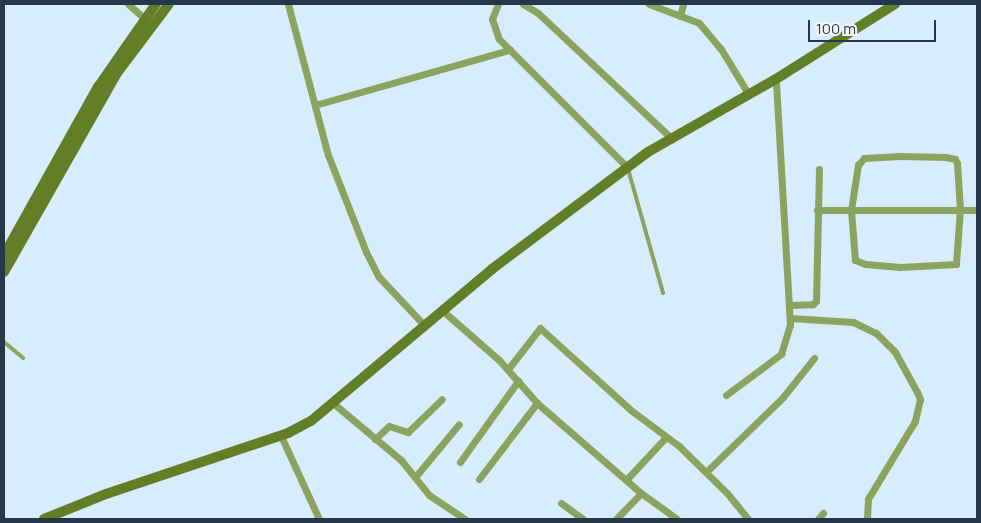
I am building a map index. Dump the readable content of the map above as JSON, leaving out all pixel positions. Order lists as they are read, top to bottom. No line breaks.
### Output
{"scale_bar":"100 m"}
